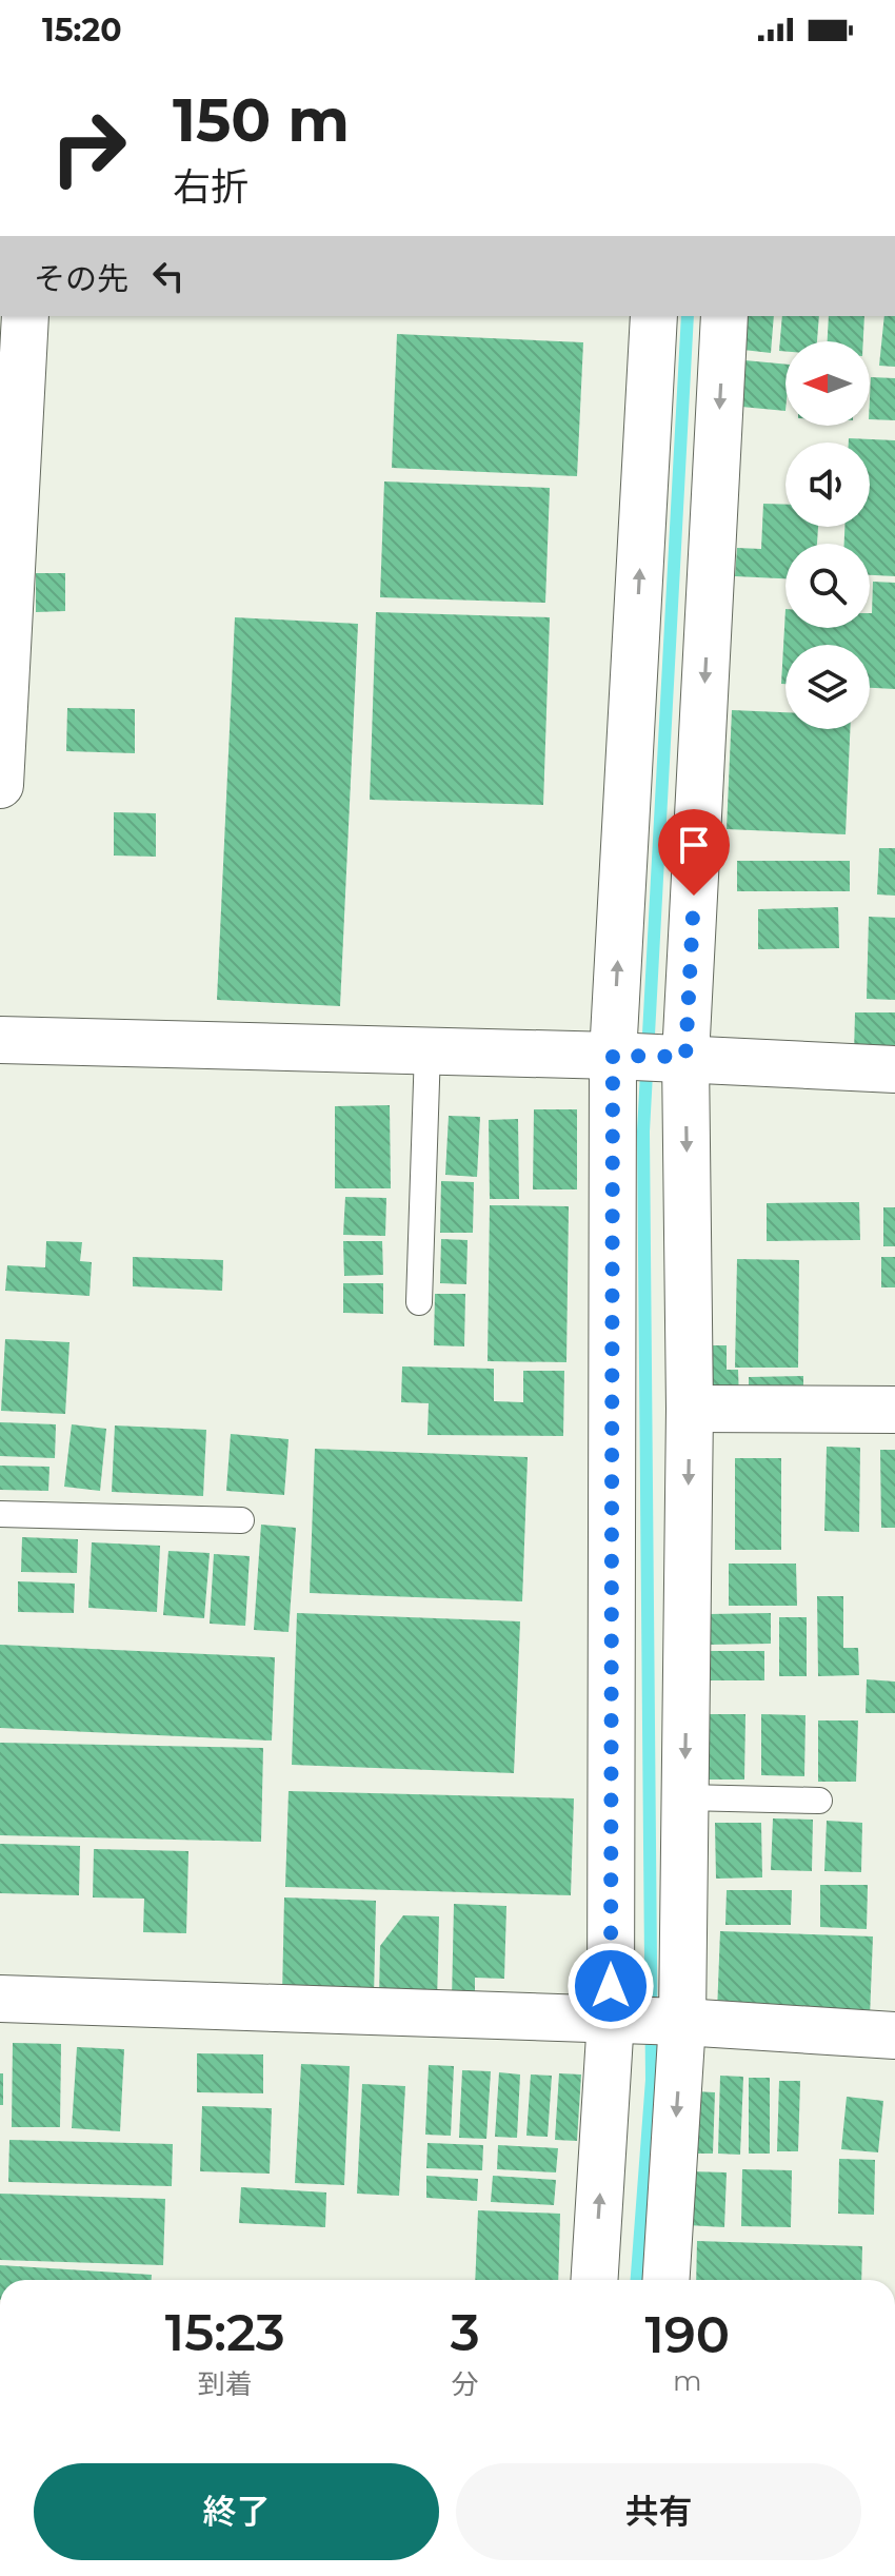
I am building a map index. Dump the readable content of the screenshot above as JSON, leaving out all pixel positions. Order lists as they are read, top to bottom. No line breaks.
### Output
{"north":"left","page":{"status":"15:20","turn":["150 m","右折"],"then":"その先","eta":["15:23","到着","3","分","190","m"],"buttons":["終了","共有"]}}
